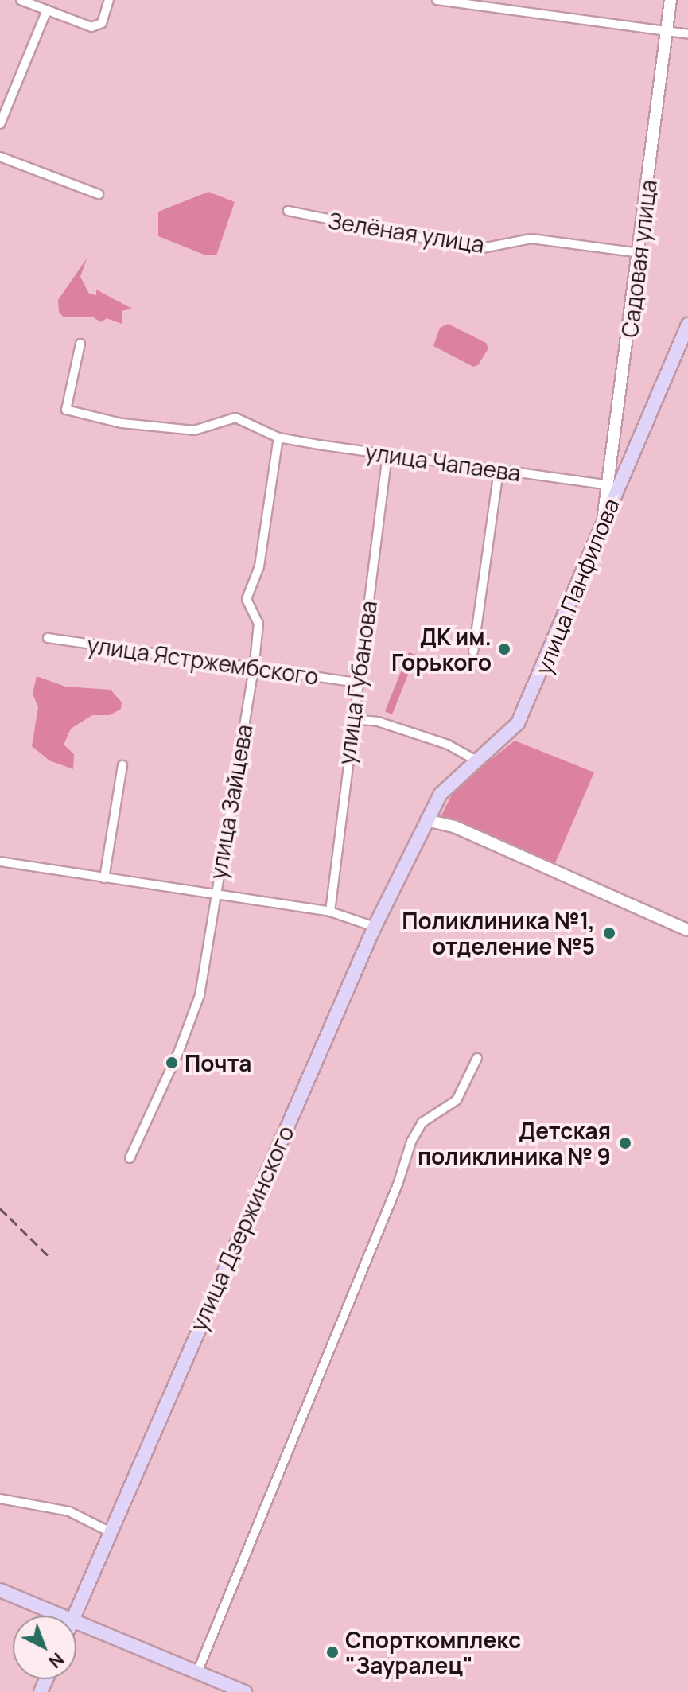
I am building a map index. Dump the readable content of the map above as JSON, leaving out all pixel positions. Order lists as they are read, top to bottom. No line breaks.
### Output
{"streets":{"main road":["улица Панфилова","улица Дзержинского"],"street":["Зелёная улица","Садовая улица","улица Чапаева","улица Ястржембского","улица Губанова","улица Зайцева"]},"crossings":[["Зелёная улица","Садовая улица"],["Садовая улица","улица Чапаева"],["Садовая улица","улица Панфилова"],["улица Чапаева","улица Панфилова"],["улица Чапаева","улица Губанова"],["улица Чапаева","улица Зайцева"],["улица Панфилова","улица Дзержинского"],["улица Ястржембского","улица Губанова"],["улица Ястржембского","улица Зайцева"]],"places":["ДК им. Горького","Поликлиника №1, отделение №5","Почта","Детская поликлиника № 9","Спорткомплекс \"Зауралец\""],"north":"bottom right"}
